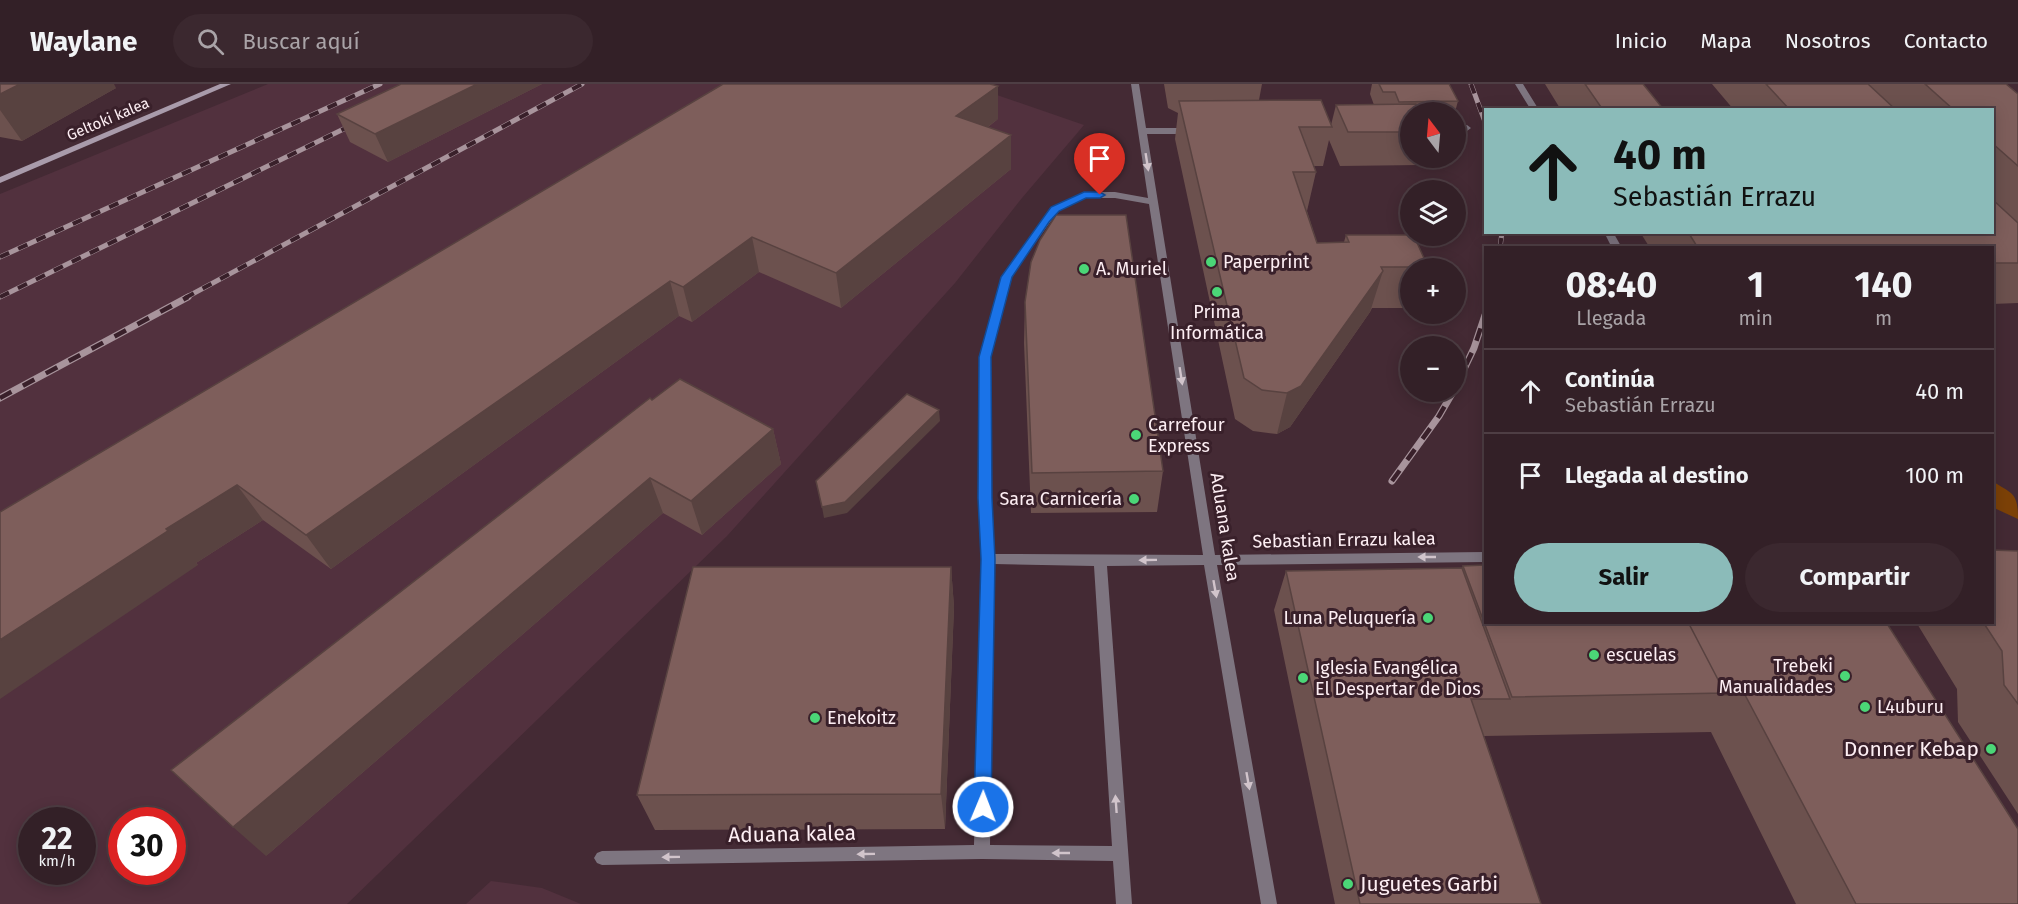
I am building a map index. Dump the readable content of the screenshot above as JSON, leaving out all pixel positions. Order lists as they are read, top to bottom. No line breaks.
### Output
{"streets":{"street":["Geltoki kalea","Aduana kalea","Sebastian Errazu kalea"]},"crossings":[["Aduana kalea","Sebastian Errazu kalea"]],"one_way":["Sebastian Errazu kalea"],"places":["Paperprint","A. Muriel","Prima Informática","Carrefour Express","Sara Carnicería","Luna Peluquería","escuelas","Trebeki Manualidades","Iglesia Evangélica El Despertar de Dios","L4uburu","Enekoitz","Donner Kebap","Juguetes Garbi"],"north":"top","page":{"header":"Waylane","search":"Buscar aquí","nav":["Inicio","Mapa","Nosotros","Contacto"],"map_buttons":["+","−"],"turn":["40 m","Sebastián Errazu"],"eta":["08:40","Llegada","1","min","140","m"],"list":[{"name":"Continúa","note":"Sebastián Errazu","value":"40 m"},{"name":"Llegada al destino","value":"100 m"}],"buttons":["Salir","Compartir"],"speed":"22 km/h","limit":"30"}}
